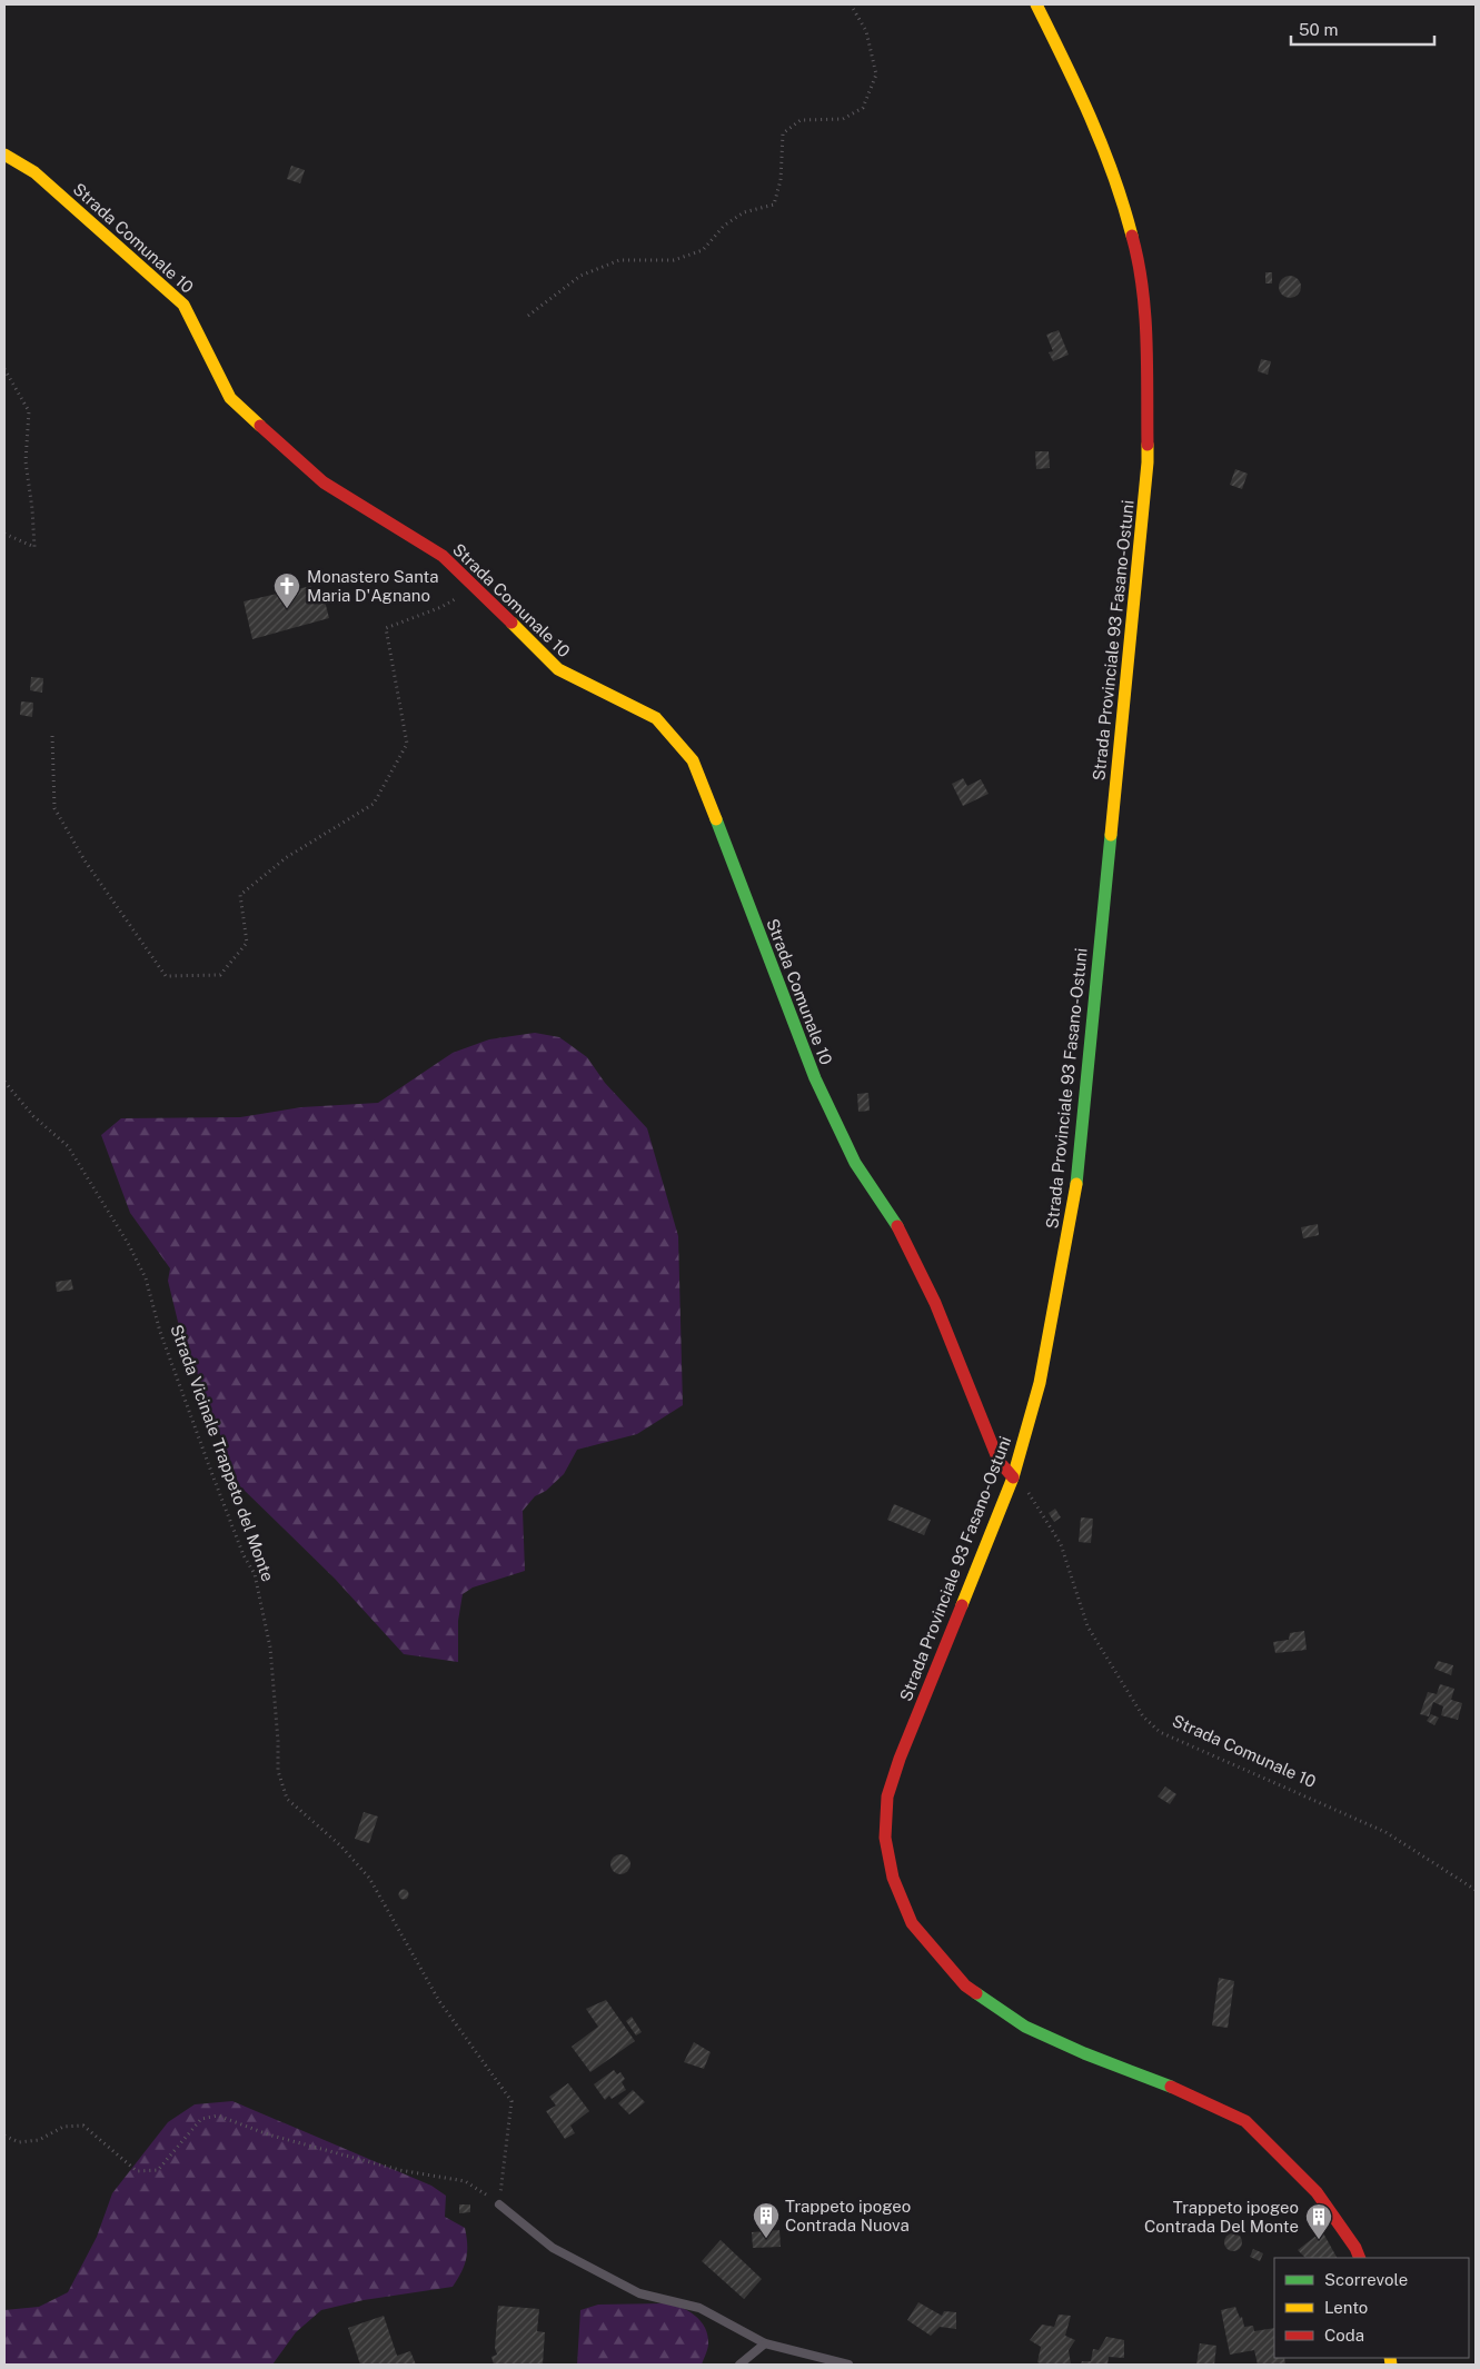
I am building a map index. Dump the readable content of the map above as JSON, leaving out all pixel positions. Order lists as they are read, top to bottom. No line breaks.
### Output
{"streets":{"main road":["Strada Comunale 10","Strada Provinciale 93 Fasano-Ostuni"],"path":["Strada Vicinale Trappeto del Monte"]},"crossings":[["Strada Comunale 10","Strada Provinciale 93 Fasano-Ostuni"]],"places":{"church":["Monastero Santa Maria D'Agnano"],"building":["Trappeto ipogeo Contrada Nuova","Trappeto ipogeo Contrada Del Monte"]},"legend":["Scorrevole","Lento","Coda"],"scale_bar":"50 m"}
